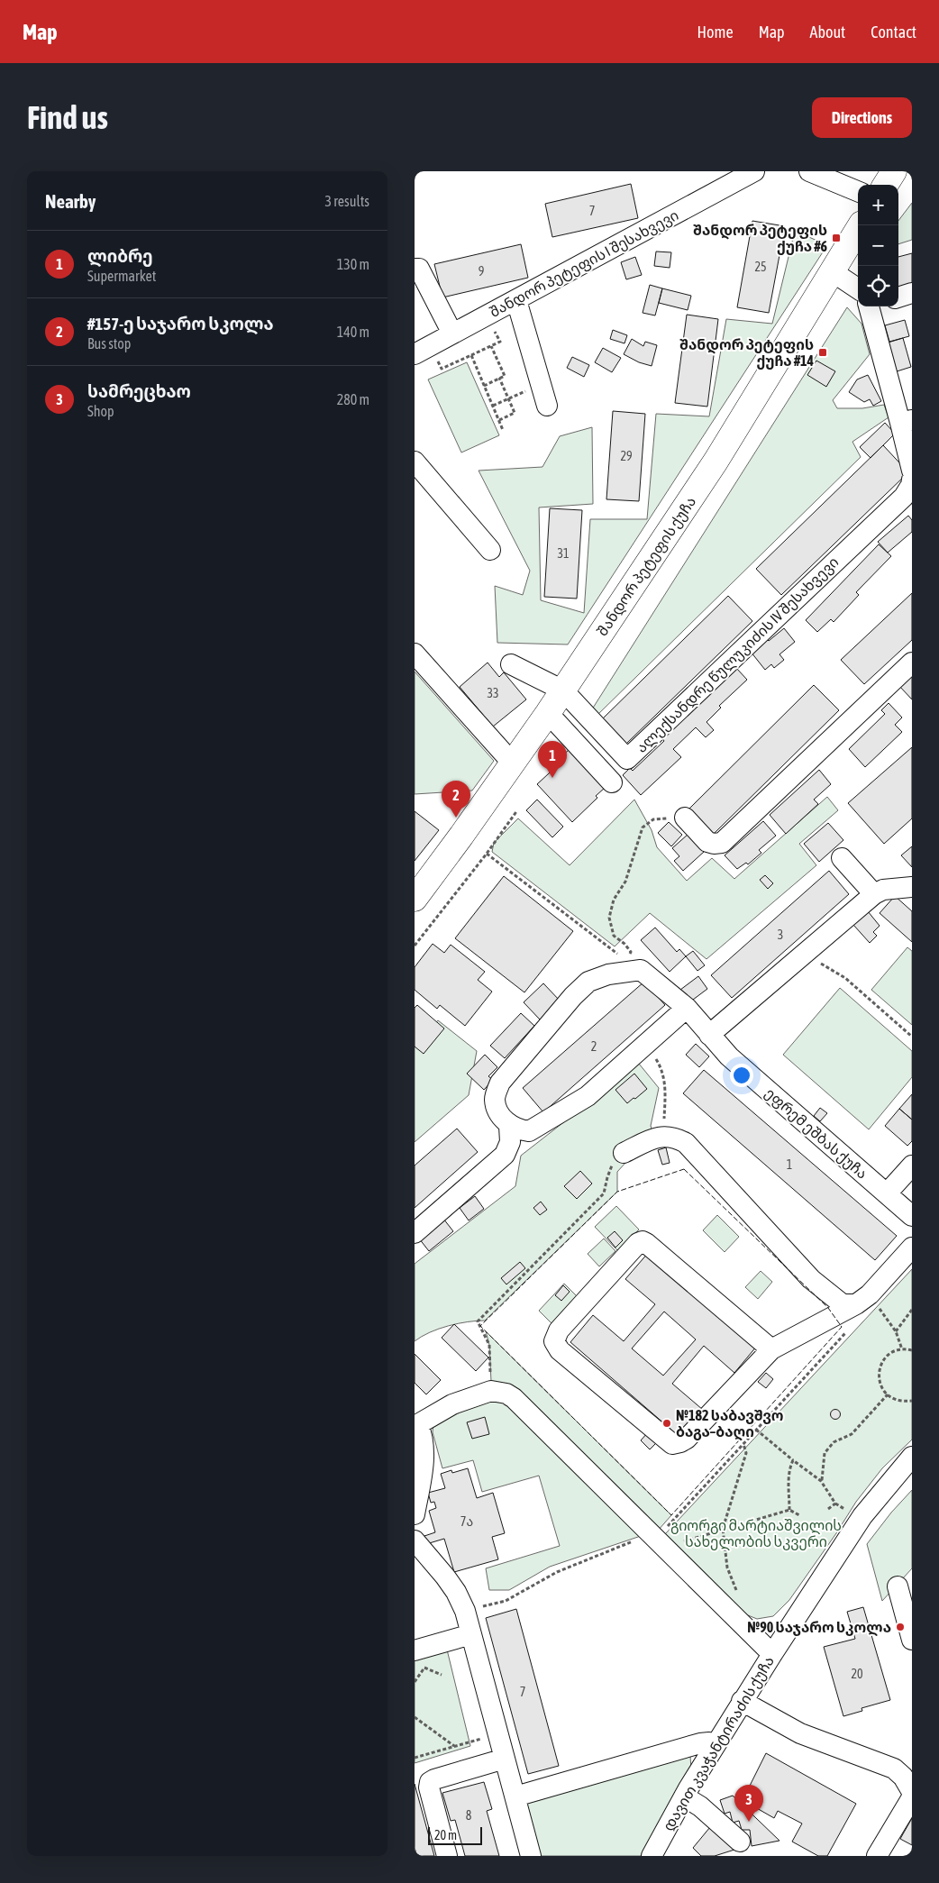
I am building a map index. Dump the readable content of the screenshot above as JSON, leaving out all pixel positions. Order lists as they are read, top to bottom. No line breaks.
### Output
{"streets":{"main road":["შანდორ პეტეფის ქუჩა"],"street":["შანდორ პეტეფის I შესახვევი","ალექსანდრე წულუკიძის IV შესახვევი","ეფრემ ეშბას ქუჩა","დავით კვაჭანტირაძის ქუჩა"]},"crossings":[["შანდორ პეტეფის ქუჩა","ალექსანდრე წულუკიძის IV შესახვევი"]],"parks":["გიორგი მარტიაშვილის სახელობის სკვერი"],"places":{"transit":["შანდორ პეტეფის ქუჩა #6","შანდორ პეტეფის ქუჩა #14"],"other":["№182 საბავშვო ბაგა–ბაღი","№90 საჯარო სკოლა"]},"house_numbers":["7","25","9","29","31","33","3","2","1","7ა","20","7","8"],"scale_bar":"20 m","page":{"header":"Map","nav":["Home","Map","About","Contact"],"buttons":"Directions","title":"Find us","heading":["Nearby","3 results"],"map_buttons":["+","−"],"list":[{"mark":"1","name":"ლიბრე","note":"Supermarket","value":"130 m"},{"mark":"2","name":"#157-ე საჯარო სკოლა","note":"Bus stop","value":"140 m"},{"mark":"3","name":"სამრეცხაო","note":"Shop","value":"280 m"}],"pins":["1","2","3"],"scale":"20 m"}}
